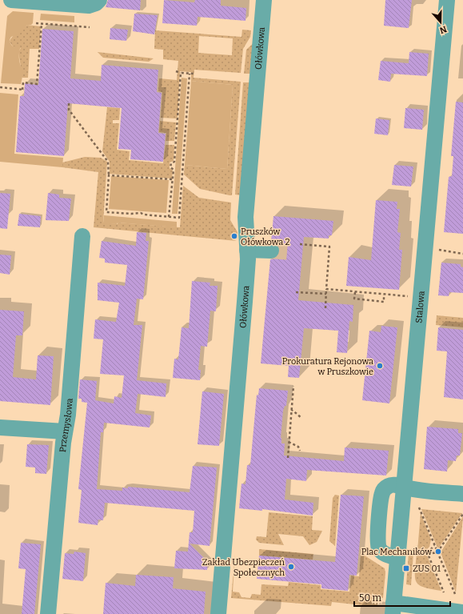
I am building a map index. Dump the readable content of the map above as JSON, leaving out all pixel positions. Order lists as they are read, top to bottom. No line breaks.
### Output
{"streets":{"street":["Ołówkowa","Stalowa","Przemysłowa"]},"places":{"other":["Pruszków Ołówkowa 2","Prokuratura Rejonowa w Pruszkowie","Plac Mechaników","Zakład Ubezpieczeń Społecznych"],"transit":["ZUS 01"]},"scale_bar":"50 m","north":"bottom"}
